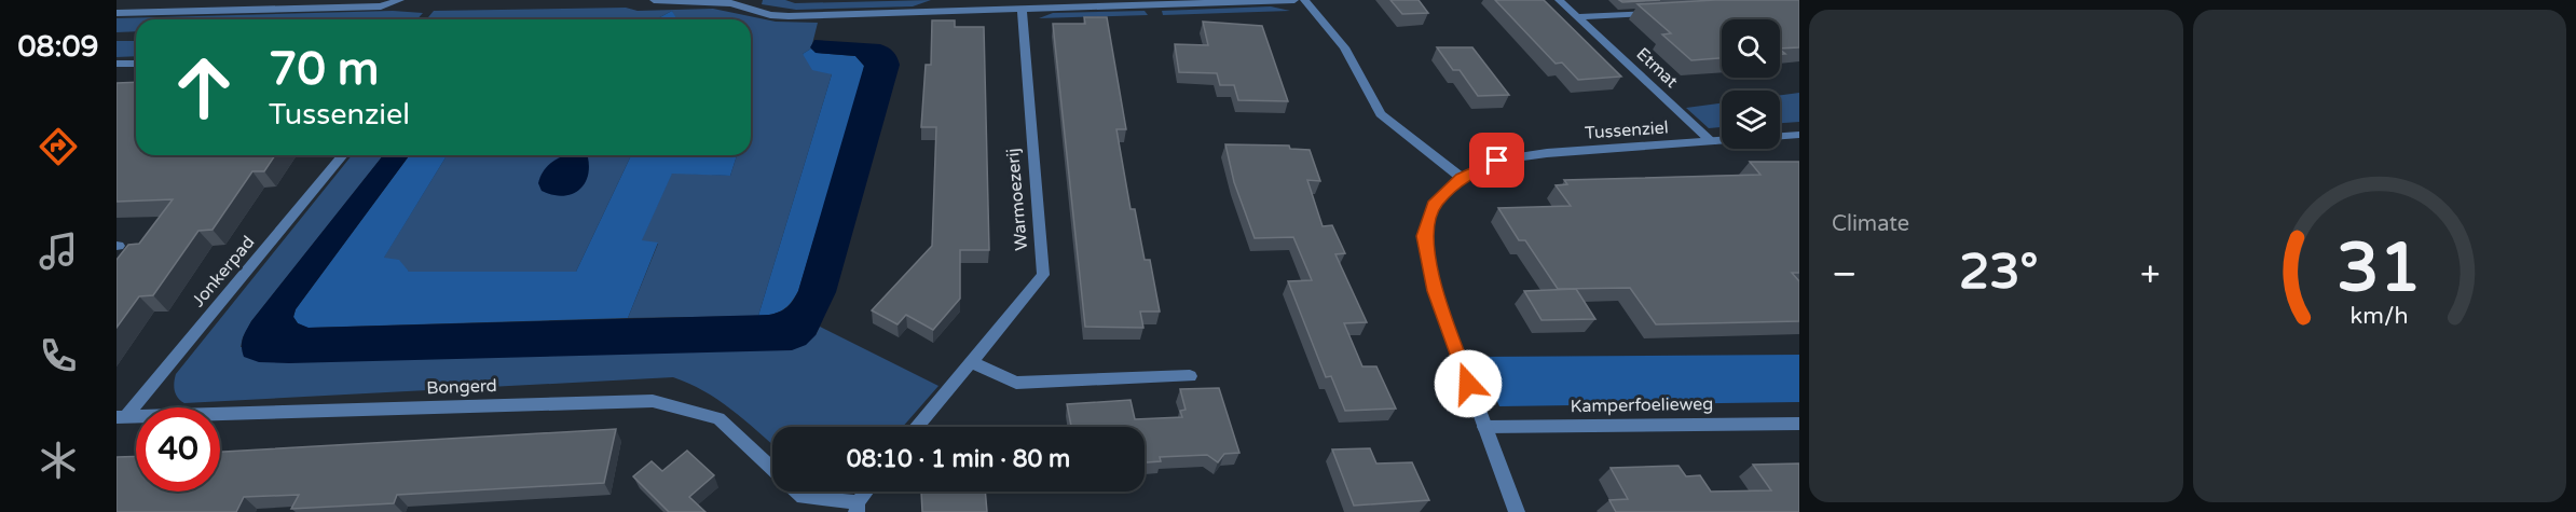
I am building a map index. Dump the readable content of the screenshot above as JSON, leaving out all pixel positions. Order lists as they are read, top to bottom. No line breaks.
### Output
{"streets":{"street":["Etmat","Tussenziel","Warmoezerij","Jonkerpad","Bongerd","Kamperfoelieweg"]},"crossings":[["Etmat","Tussenziel"],["Tussenziel","Kamperfoelieweg"],["Jonkerpad","Bongerd"]],"page":{"tabs":"08:09","tile":"Climate","turn":["70 m","Tussenziel"],"heat":["−","23°","+"],"limit":"40","trip":"08:10 · 1 min · 80 m","gauge":["31","km/h"]}}
